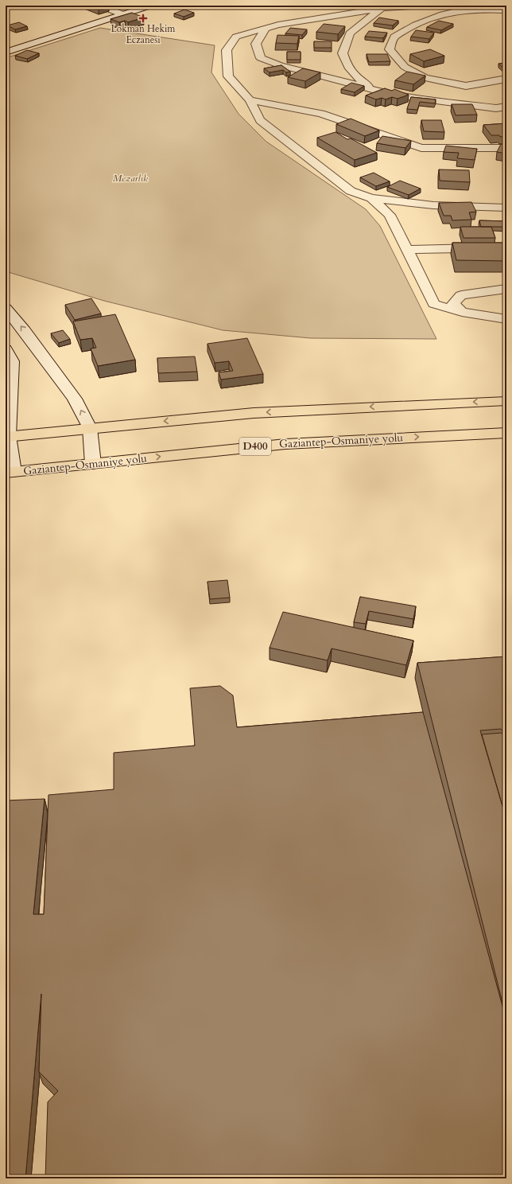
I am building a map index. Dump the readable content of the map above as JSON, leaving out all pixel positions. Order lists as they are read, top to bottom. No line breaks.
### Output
{"streets":{"highway":["Gaziantep-Osmaniye yolu","D400"]},"parks":["Mezarlık"],"places":{"health":["Lokman Hekim Eczanesi"]}}
